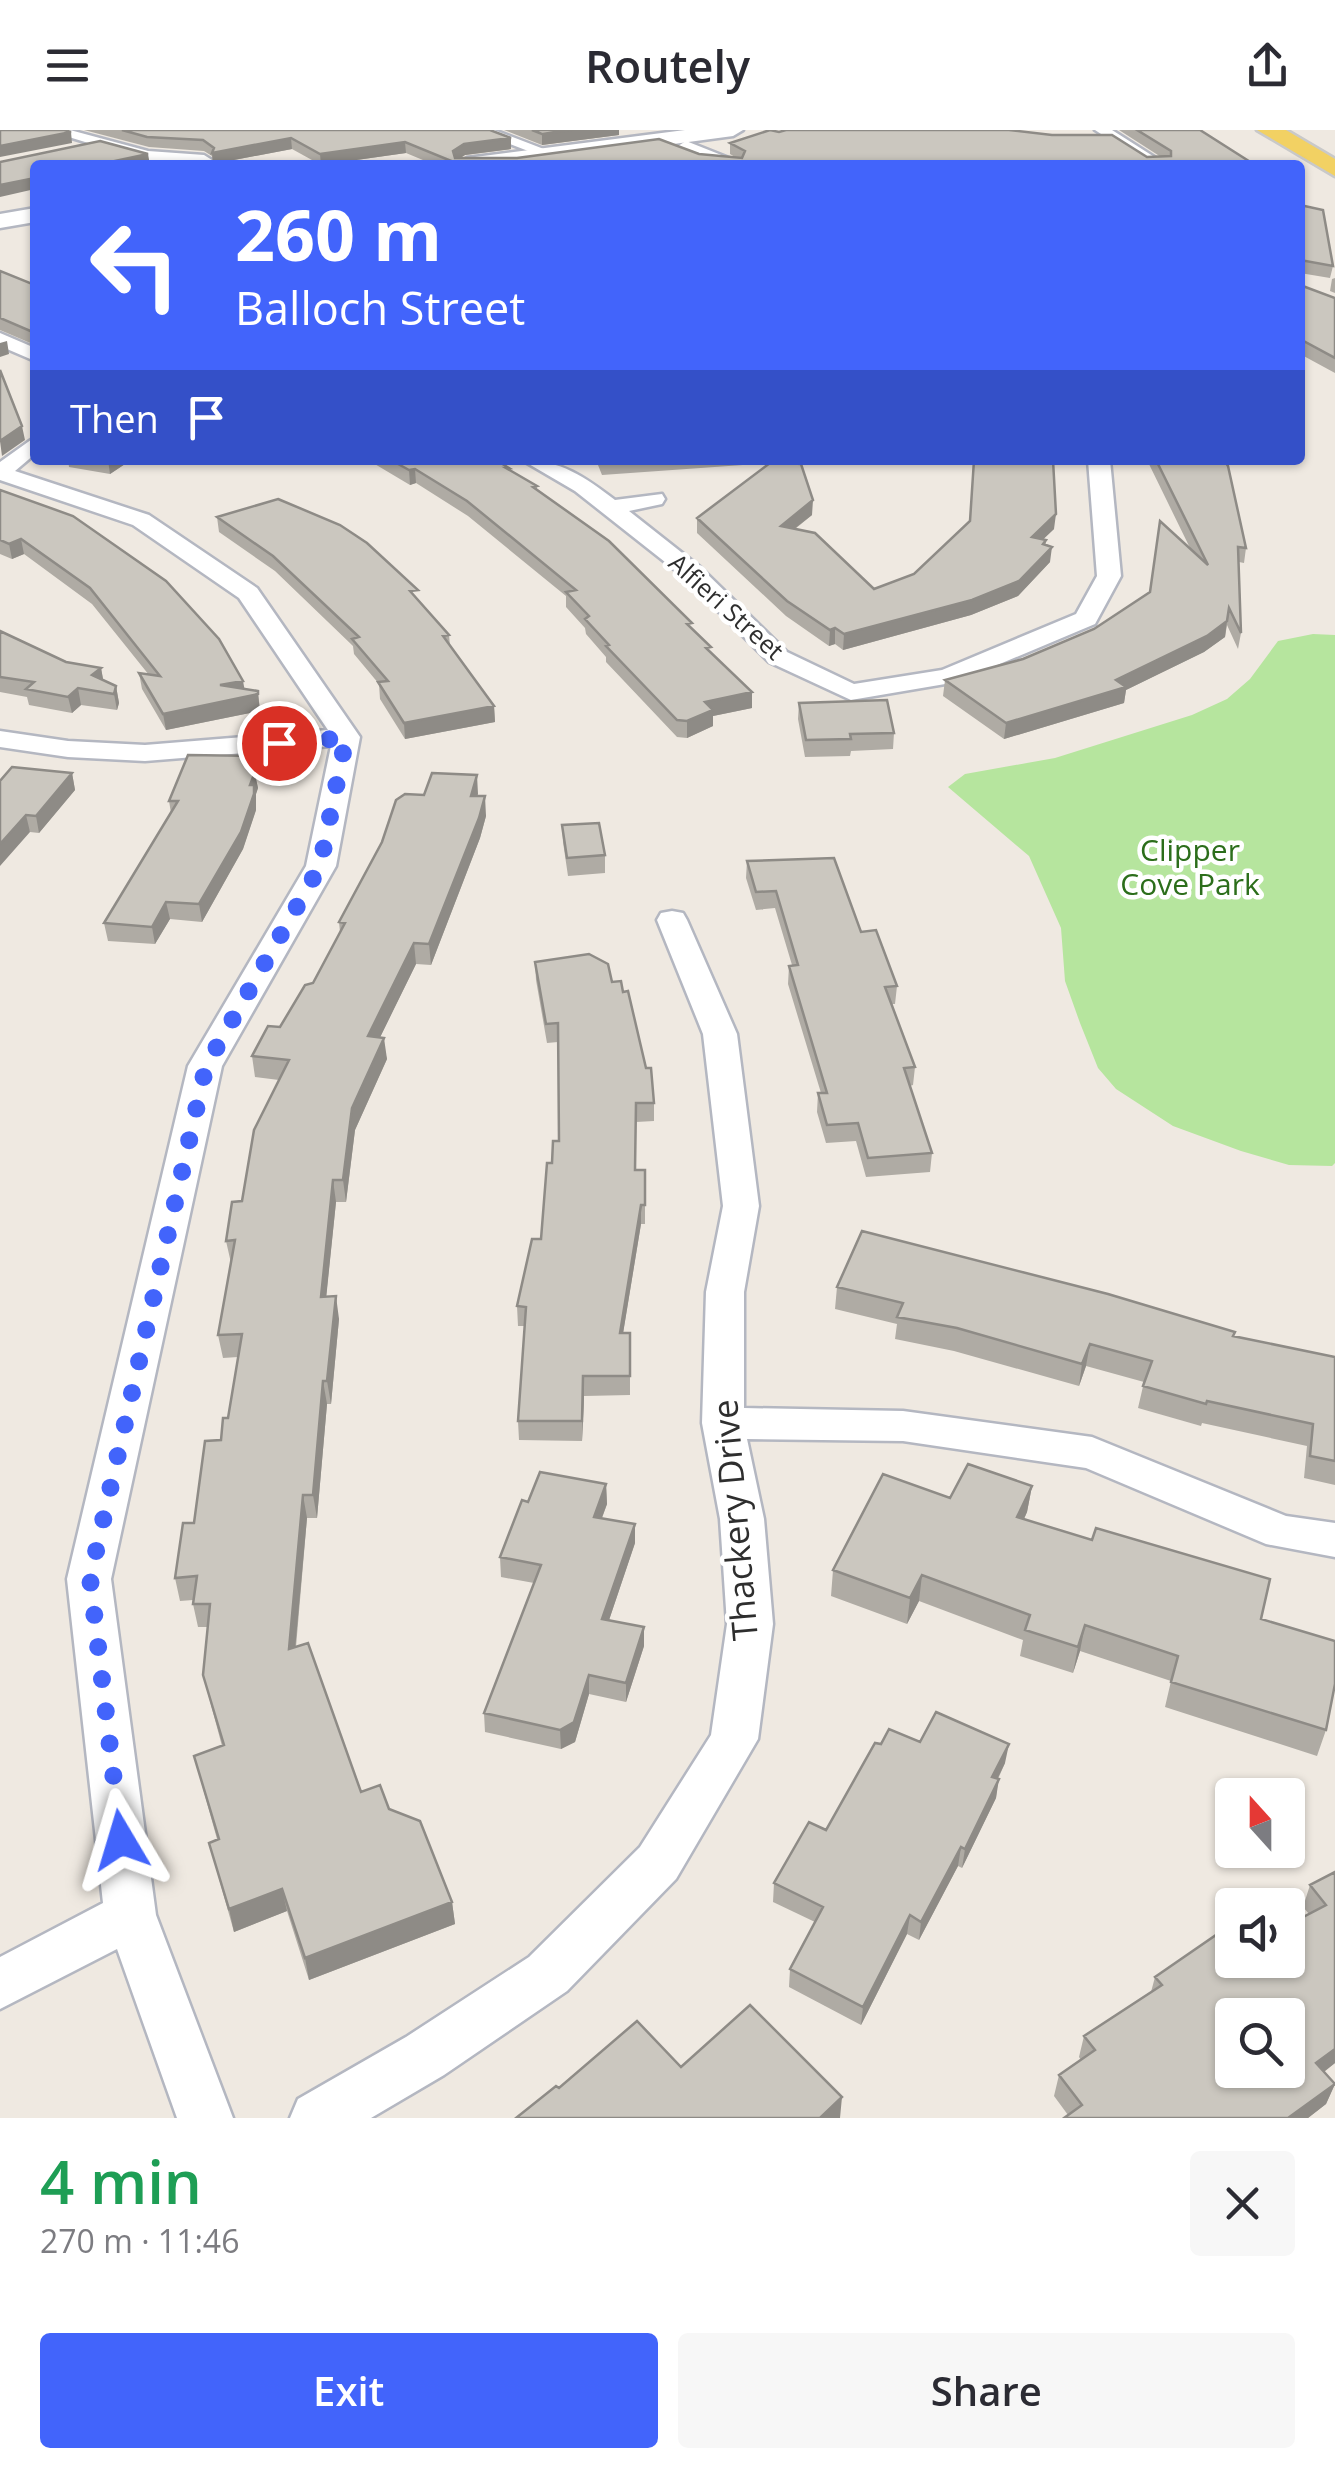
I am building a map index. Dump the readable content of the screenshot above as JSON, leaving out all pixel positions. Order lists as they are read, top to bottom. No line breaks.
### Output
{"streets":{"street":["Alfieri Street","Thackery Drive"]},"parks":["Clipper Cove Park"],"north":"top","page":{"header":"Routely","turn":["260 m","Balloch Street"],"then":"Then","heading":["4 min","270 m · 11:46"],"buttons":["Exit","Share"]}}
